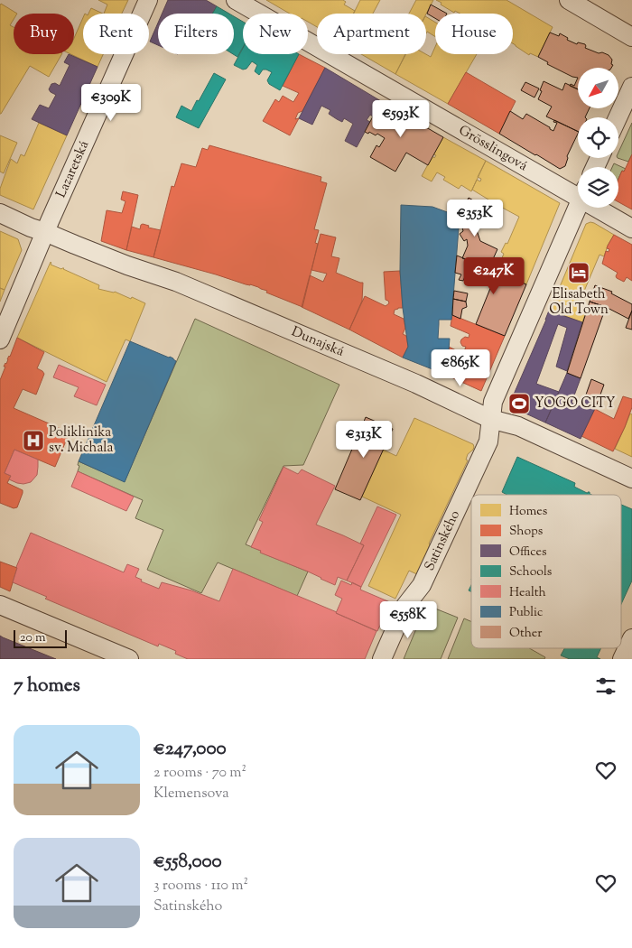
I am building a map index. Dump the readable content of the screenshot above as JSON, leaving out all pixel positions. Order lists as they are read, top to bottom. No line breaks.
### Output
{"streets":{"street":["Grösslingová","Lazaretská","Dunajská","Satinského"]},"crossings":[["Lazaretská","Dunajská"],["Dunajská","Satinského"]],"places":{"hotel":["Elisabeth Old Town"],"sports":["YOGO CITY"],"hospital":["Poliklinika sv. Michala"]},"legend":["Homes","Shops","Offices","Schools","Health","Public","Other"],"scale_bar":"20 m","north":"bottom left","page":{"chip":["Buy","Rent","Filters","New","Apartment","House"],"price":["€309K","€593K","€353K","€247K","€865K","€313K","€558K"],"scale":"20 m","heading":"7 homes","list":[{"name":"€247,000","note":"2 rooms · 70 m² · Klemensova"},{"name":"€558,000","note":"3 rooms · 110 m² · Satinského"}]}}
